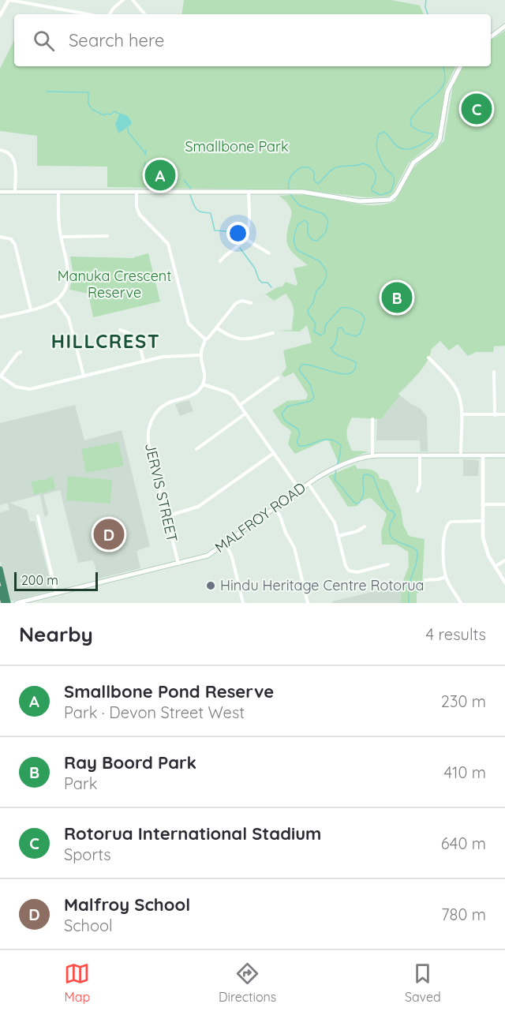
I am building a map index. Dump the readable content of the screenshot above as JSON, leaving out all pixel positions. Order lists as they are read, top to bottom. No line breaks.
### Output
{"streets":{"main road":["MALFROY ROAD"],"street":["JERVIS STREET"]},"crossings":[["JERVIS STREET","MALFROY ROAD"]],"districts":["HILLCREST"],"parks":["Smallbone Park","Manuka Crescent Reserve"],"places":["Hindu Heritage Centre Rotorua"],"scale_bar":"200 m","page":{"search":"Search here","pins":["C","A","B","D"],"scale":"200 m","heading":["Nearby","4 results"],"list":[{"mark":"A","name":"Smallbone Pond Reserve","note":"Park · Devon Street West","value":"230 m"},{"mark":"B","name":"Ray Boord Park","note":"Park","value":"410 m"},{"mark":"C","name":"Rotorua International Stadium","note":"Sports","value":"640 m"},{"mark":"D","name":"Malfroy School","note":"School","value":"780 m"}],"nav":["Map","Directions","Saved"]}}
